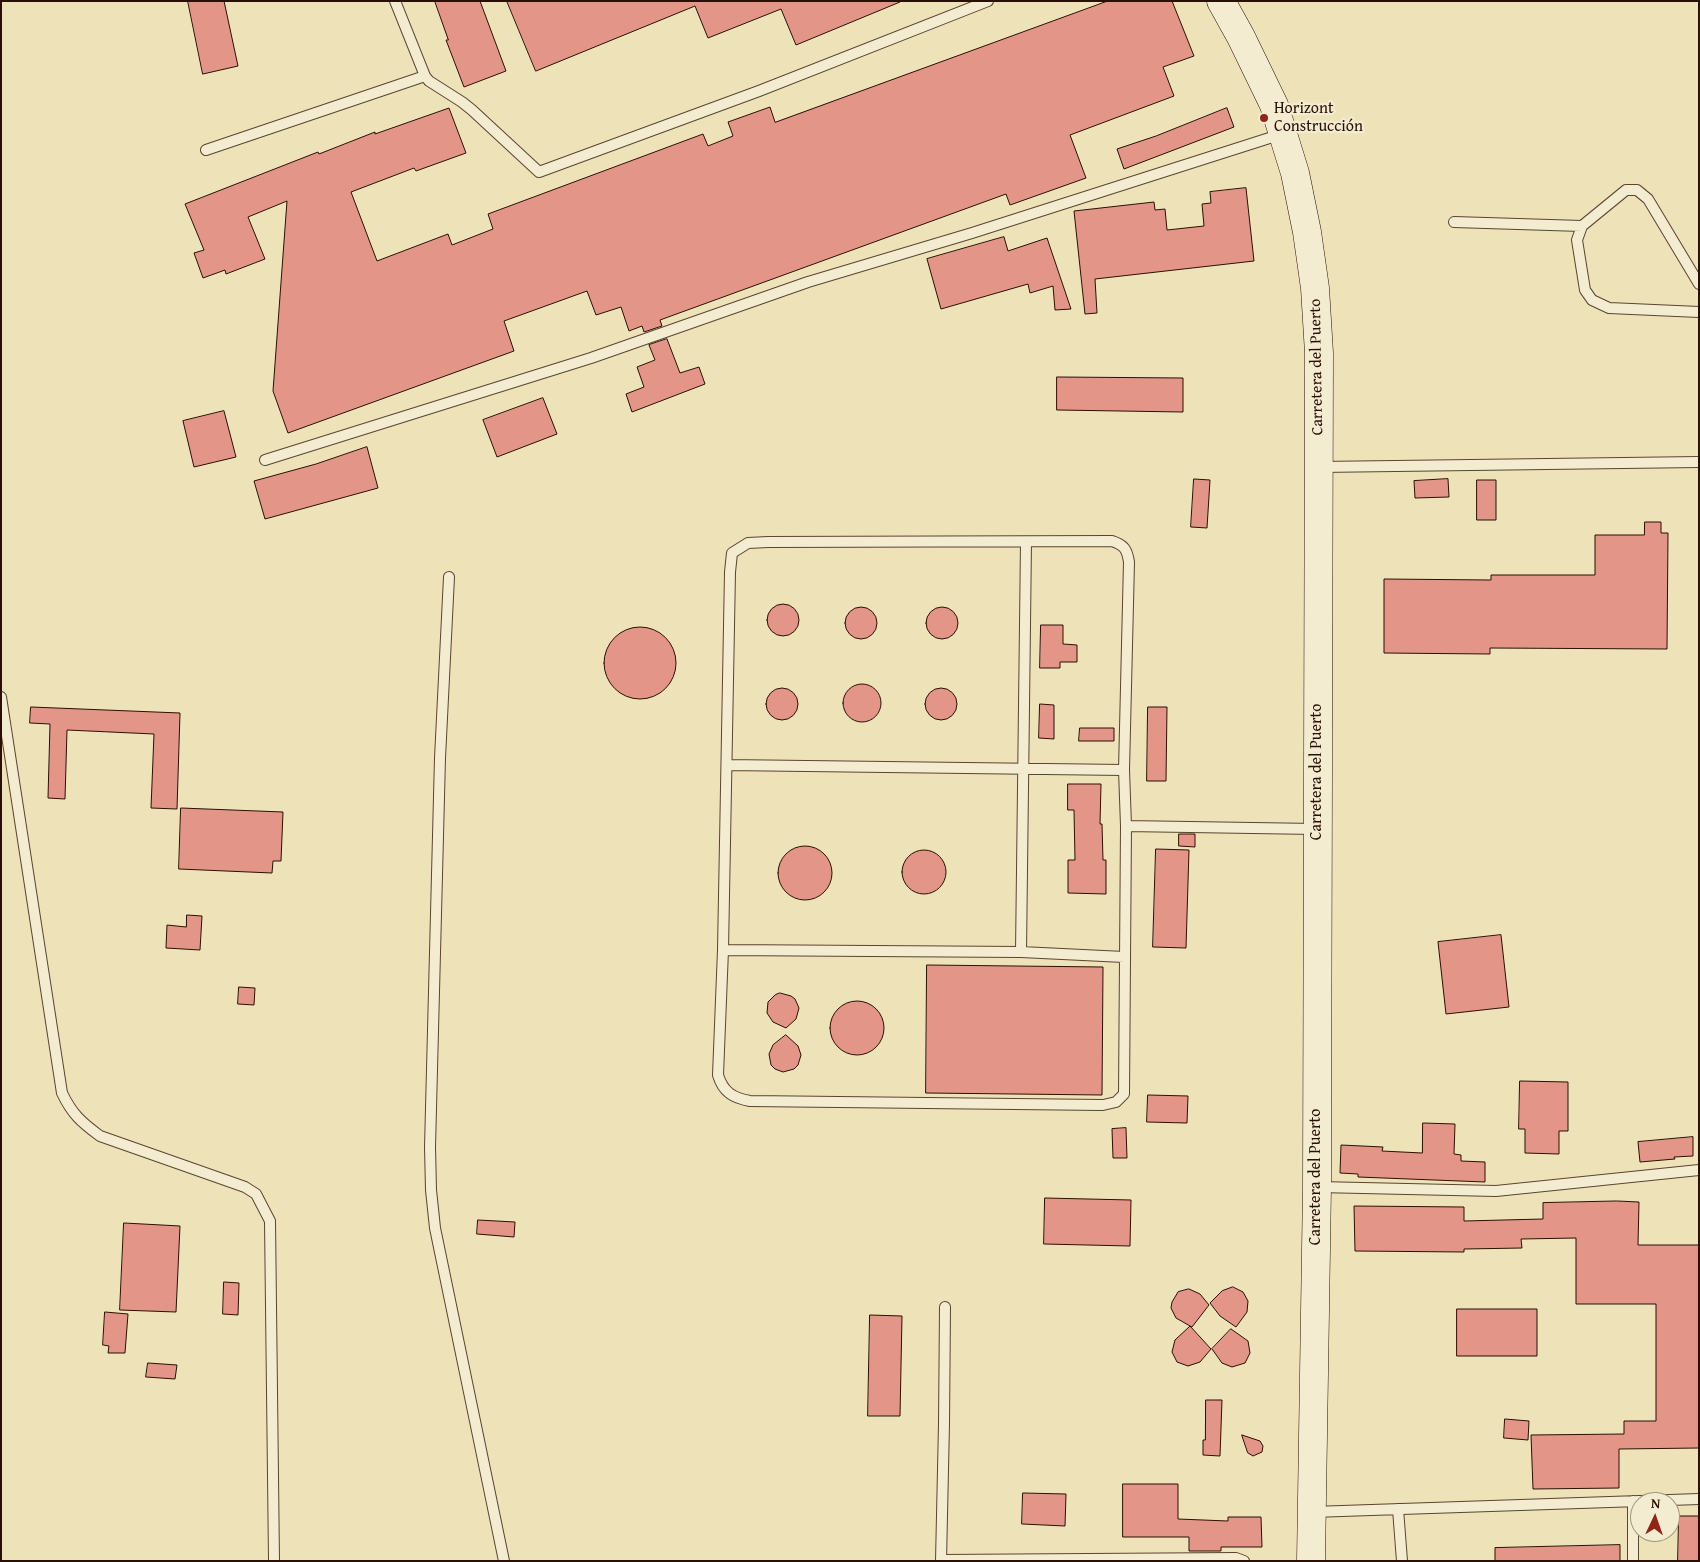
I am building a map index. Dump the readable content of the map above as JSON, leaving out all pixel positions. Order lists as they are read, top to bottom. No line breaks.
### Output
{"streets":{"main road":["Carretera del Puerto"]},"places":["Horizont Construcción"],"north":"top"}
